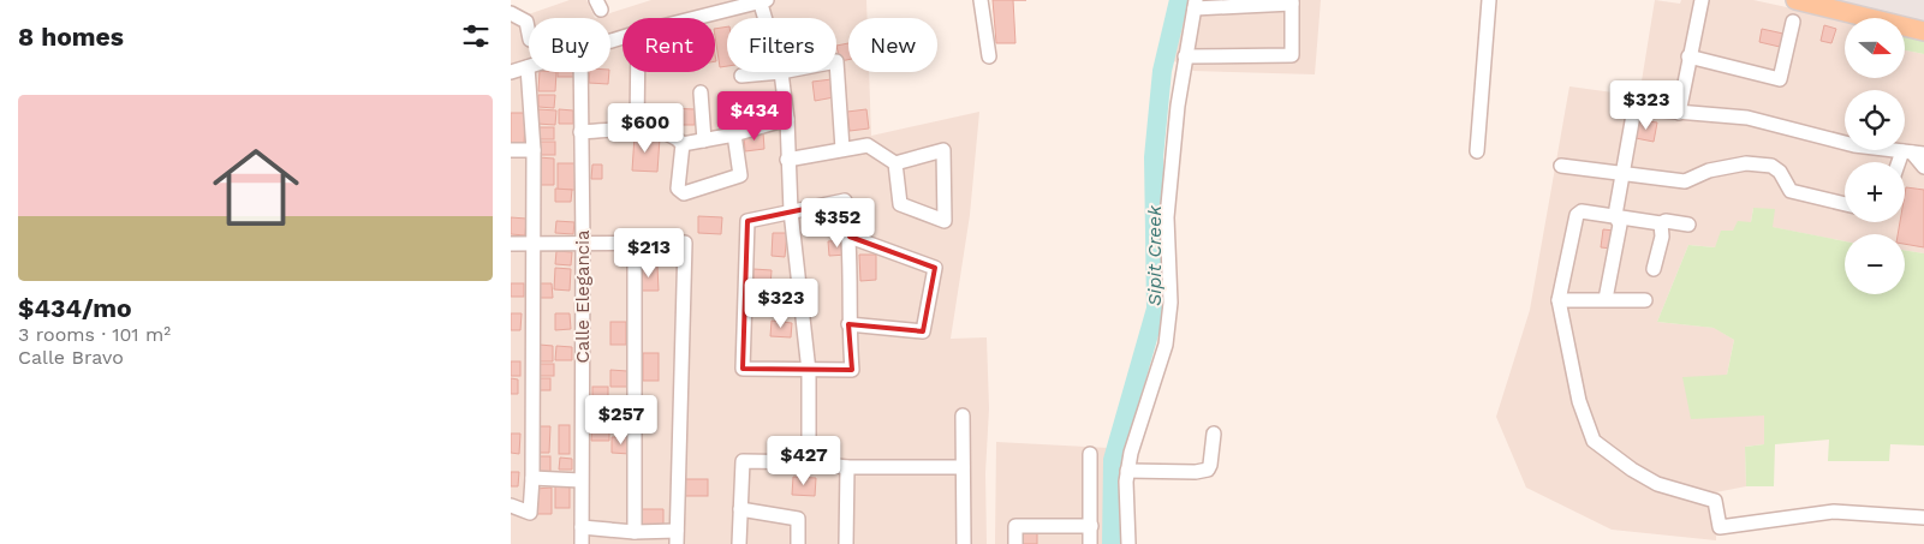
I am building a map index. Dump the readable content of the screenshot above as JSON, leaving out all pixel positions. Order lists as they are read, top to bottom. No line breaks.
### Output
{"streets":{"street":["Calle Elegancia"]},"water":["Sipit Creek"],"north":"right","page":{"heading":"8 homes","map_buttons":["+","−"],"chip":["Buy","Rent","Filters","New"],"list":[{"name":"$434/mo","note":"3 rooms · 101 m² · Calle Bravo"}],"price":["$323","$434","$600","$352","$213","$323","$257","$427"]}}
